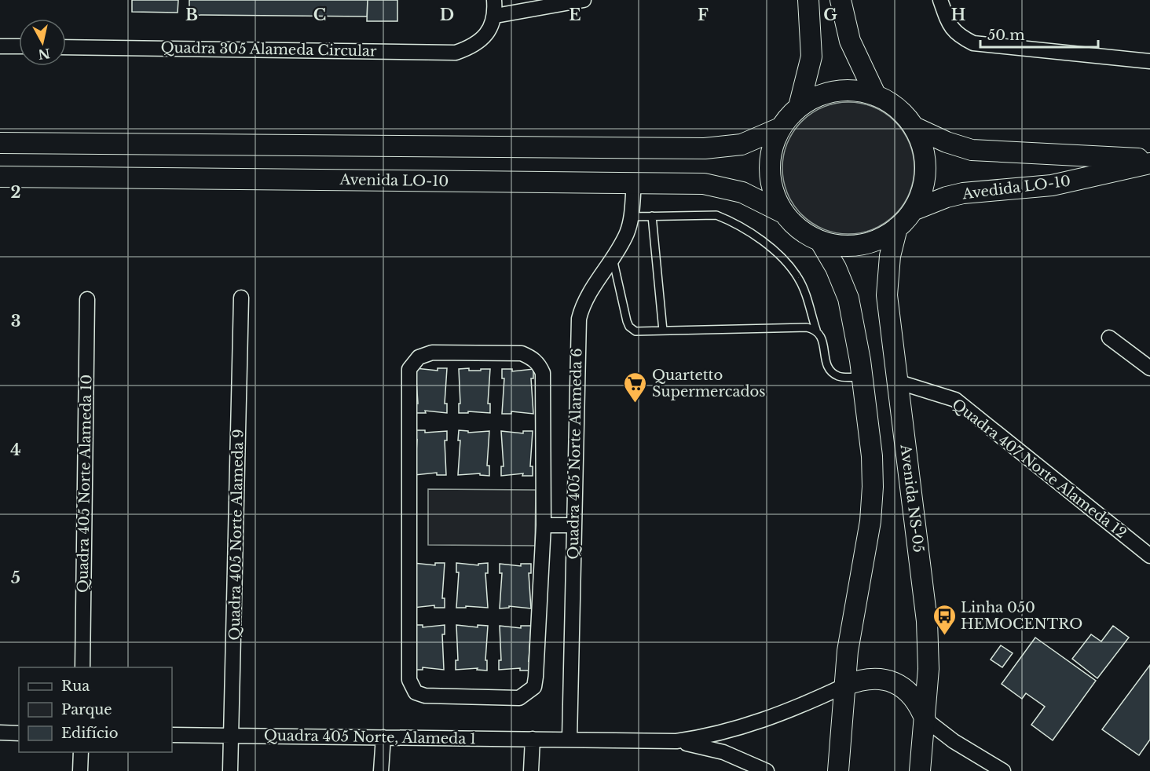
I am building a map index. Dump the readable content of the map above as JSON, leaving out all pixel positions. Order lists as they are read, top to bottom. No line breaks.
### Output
{"streets":{"street":["Quadra 305 Alameda Circular","Avenida LO-10","Avedida LO-10","Quadra 405 Norte Alameda 6","Quadra 407 Norte Alameda 12","Quadra 405 Norte Alameda 10","Avenida NS-05","Quadra 405 Norte Alameda 9","Quadra 405 Norte, Alameda 1"]},"crossings":[["Avenida LO-10","Avedida LO-10"],["Avenida LO-10","Quadra 405 Norte Alameda 6"],["Avenida LO-10","Avenida NS-05"],["Avedida LO-10","Avenida NS-05"],["Quadra 405 Norte Alameda 6","Quadra 405 Norte, Alameda 1"],["Quadra 407 Norte Alameda 12","Avenida NS-05"],["Quadra 405 Norte Alameda 9","Quadra 405 Norte, Alameda 1"]],"places":{"supermarket":["Quartetto Supermercados"],"bus stop":["Linha 050 HEMOCENTRO"]},"legend":["Rua","Parque","Edifício"],"scale_bar":"50 m","north":"bottom","grid":{"columns":["B","C","D","E","F","G","H"],"rows":["2","3","4","5"]}}
